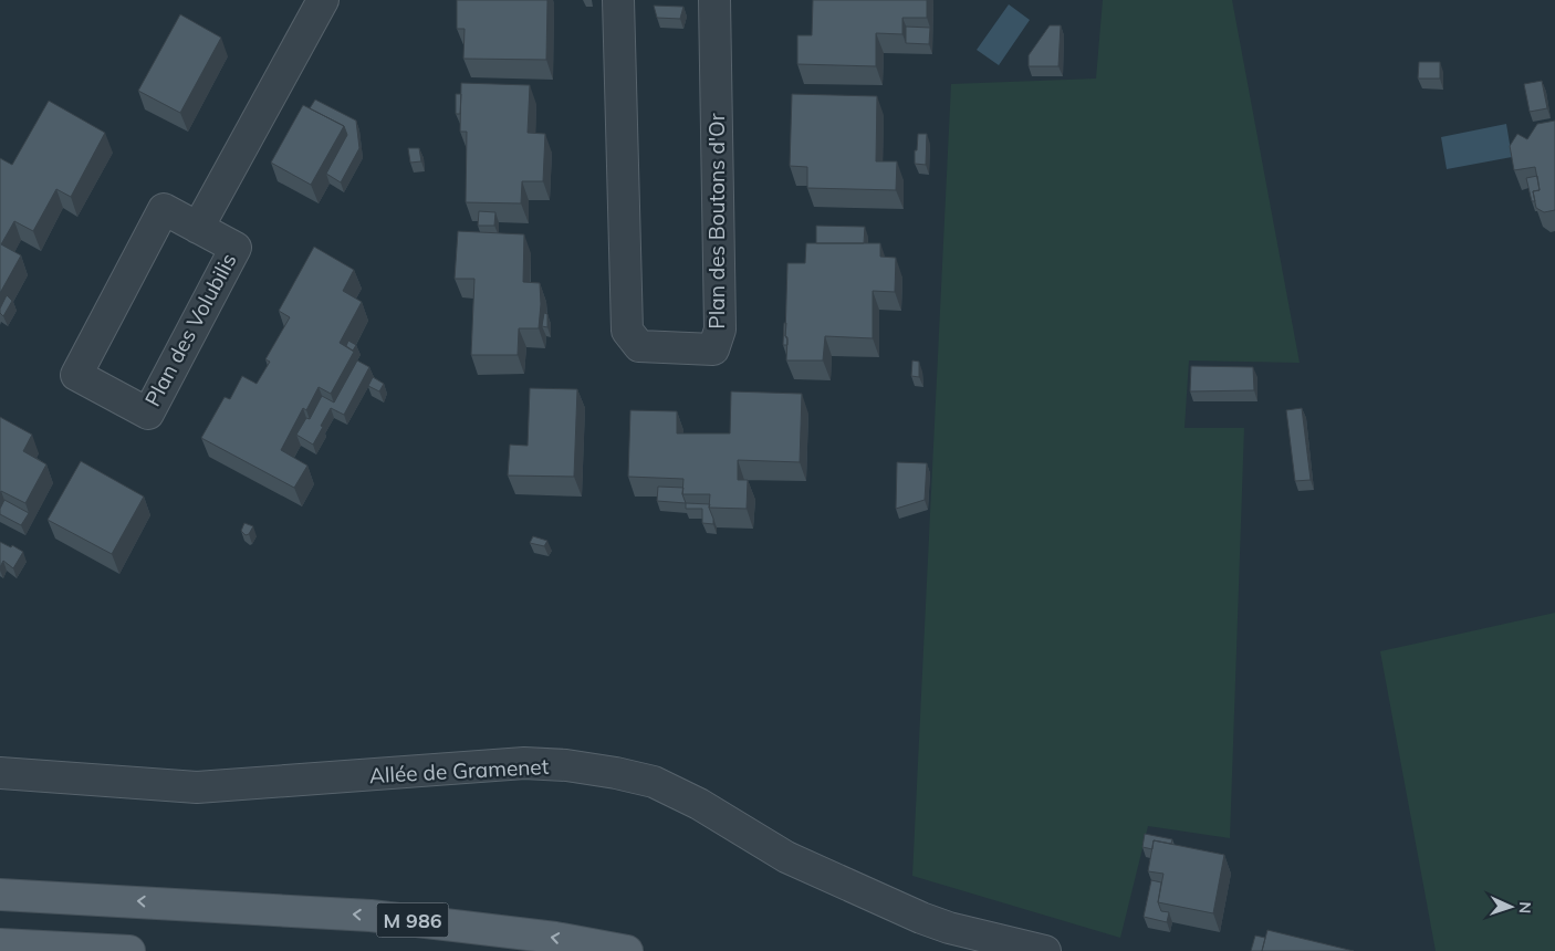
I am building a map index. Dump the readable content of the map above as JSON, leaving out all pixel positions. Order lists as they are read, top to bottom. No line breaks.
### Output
{"streets":{"main road":["M 986"],"street":["Plan des Boutons d'Or","Plan des Volubilis","Allée de Gramenet"]},"north":"right"}
